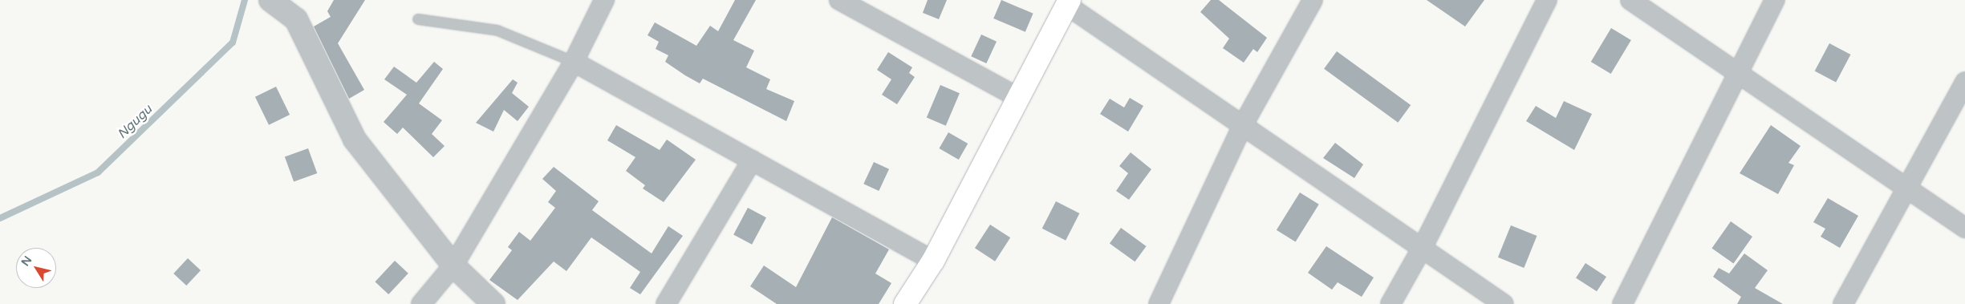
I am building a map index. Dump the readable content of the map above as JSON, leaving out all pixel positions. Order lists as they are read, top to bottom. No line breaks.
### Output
{"water":["Ngugu"],"north":"top left"}
